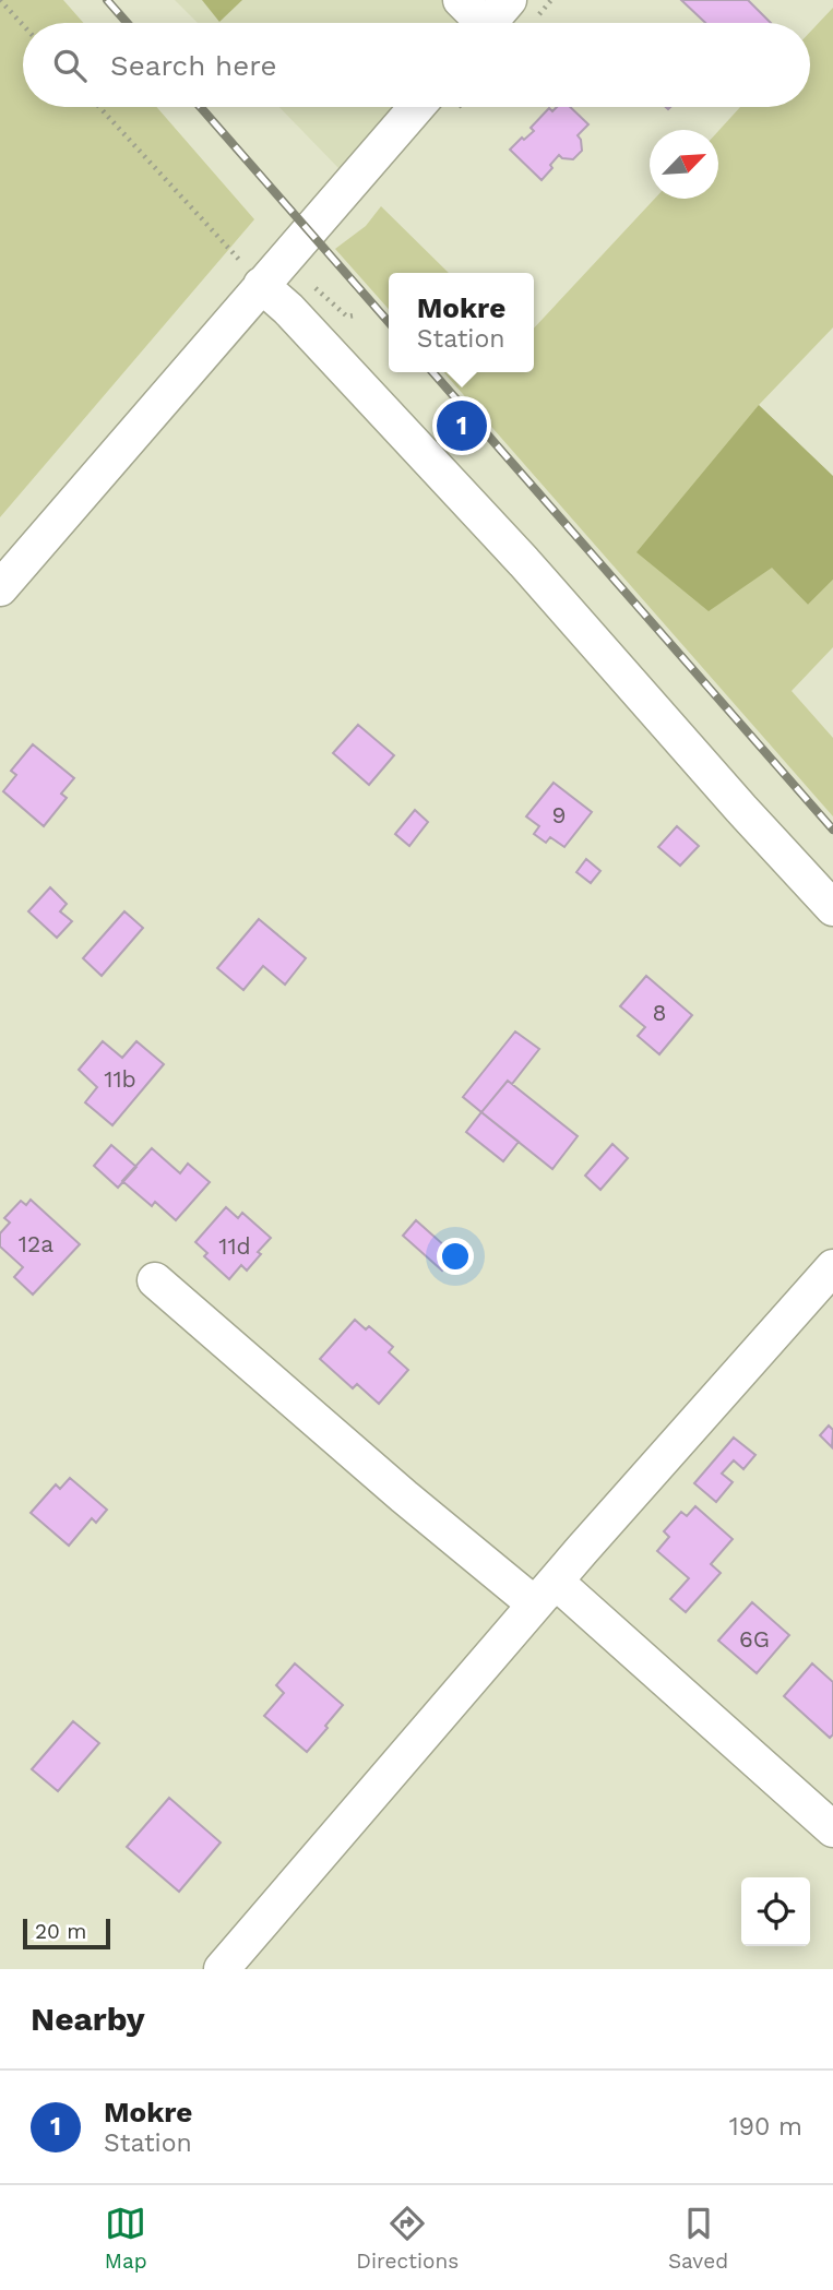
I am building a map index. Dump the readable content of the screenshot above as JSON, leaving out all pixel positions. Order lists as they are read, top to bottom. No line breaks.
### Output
{"house_numbers":["9","8","11b","12a","11d","6G"],"scale_bar":"20 m","north":"top right","page":{"search":"Search here","popup":["Mokre","Station"],"pins":"1","scale":"20 m","heading":"Nearby","list":[{"mark":"1","name":"Mokre","note":"Station","value":"190 m"}],"nav":["Map","Directions","Saved"]}}
